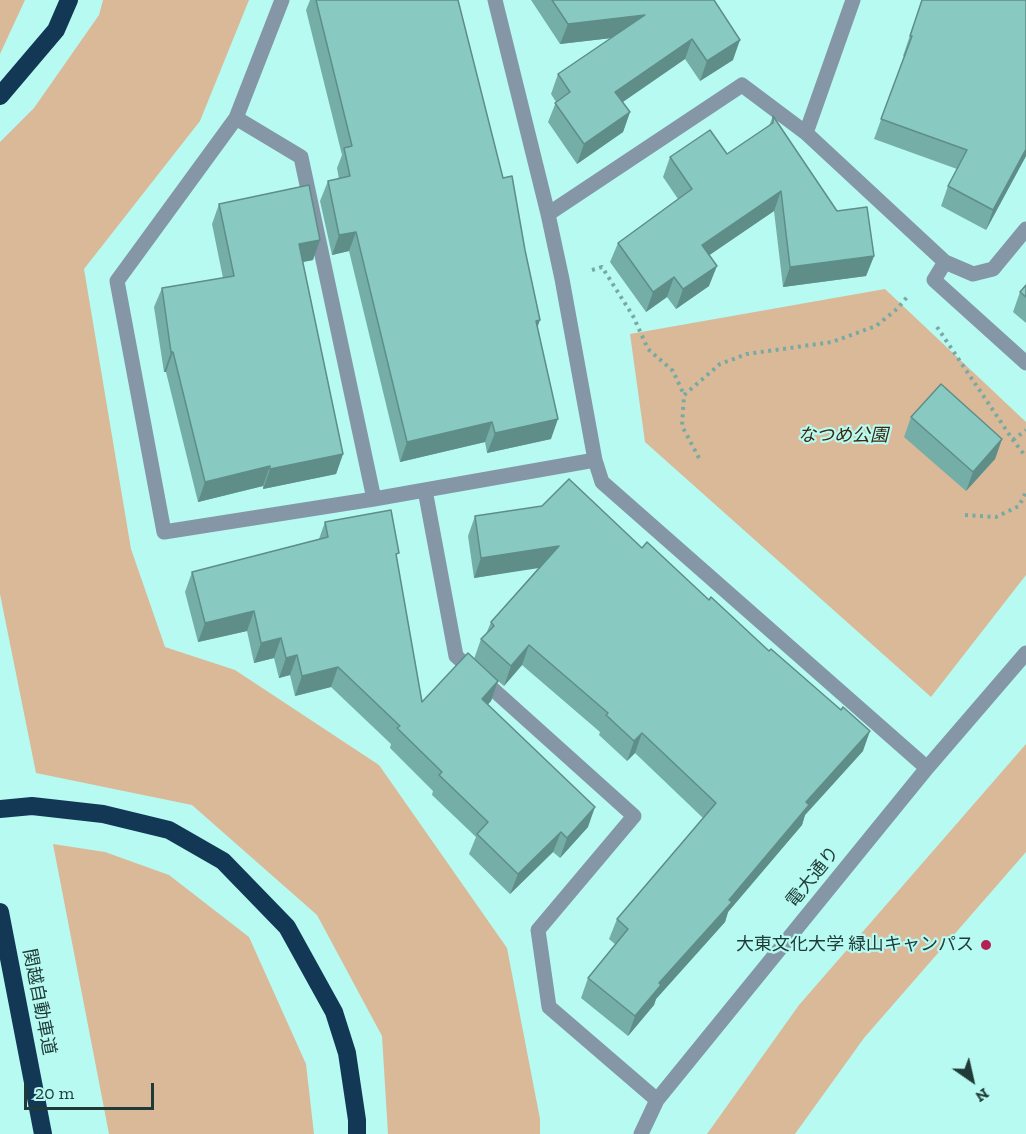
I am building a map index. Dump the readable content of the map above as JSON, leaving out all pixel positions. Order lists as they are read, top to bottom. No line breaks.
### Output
{"streets":{"highway":["関越自動車道"],"street":["電大通り"]},"parks":["なつめ公園"],"places":["大東文化大学 緑山キャンパス"],"scale_bar":"20 m","north":"bottom right"}
